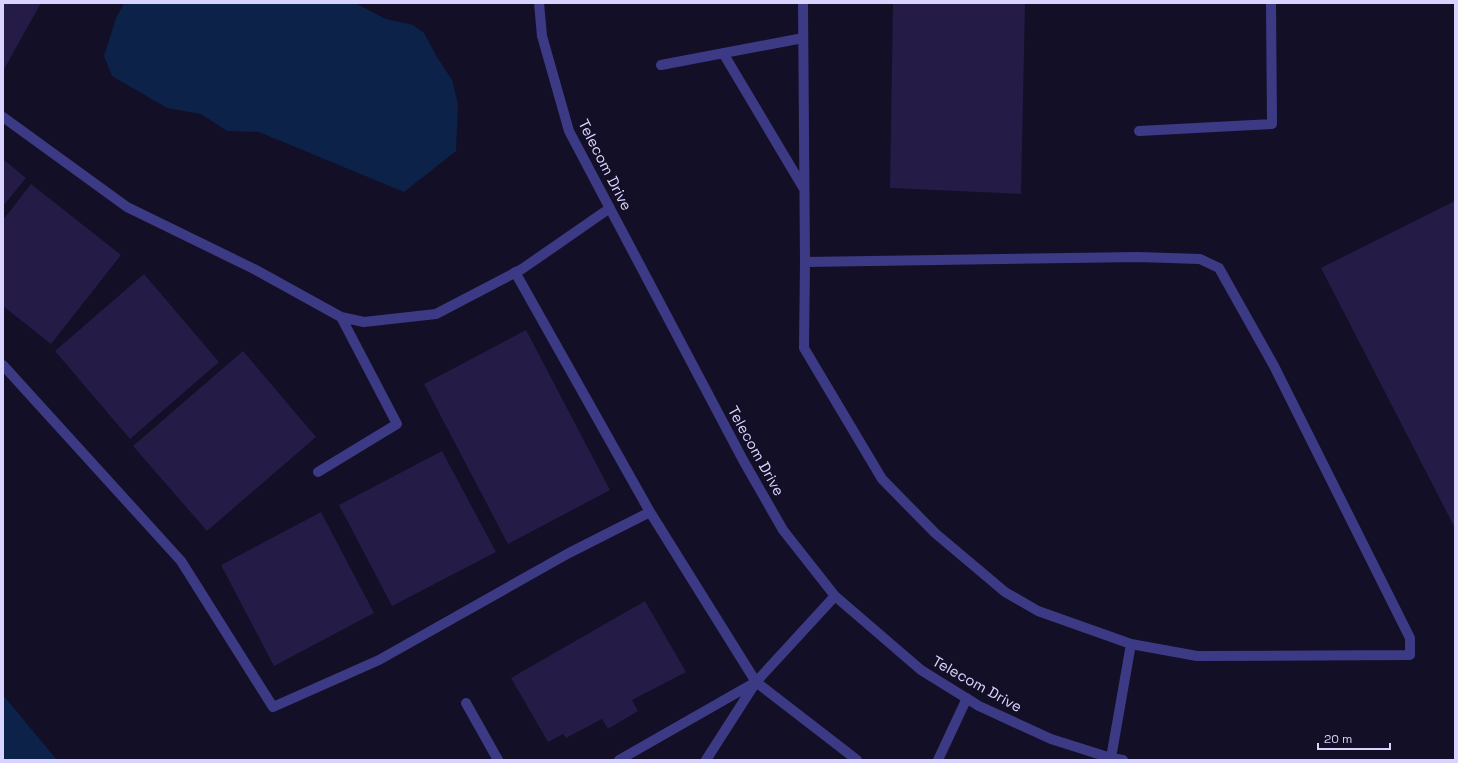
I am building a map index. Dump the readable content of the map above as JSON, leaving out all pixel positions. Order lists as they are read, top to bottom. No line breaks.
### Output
{"streets":{"street":["Telecom Drive"]},"scale_bar":"20 m"}
